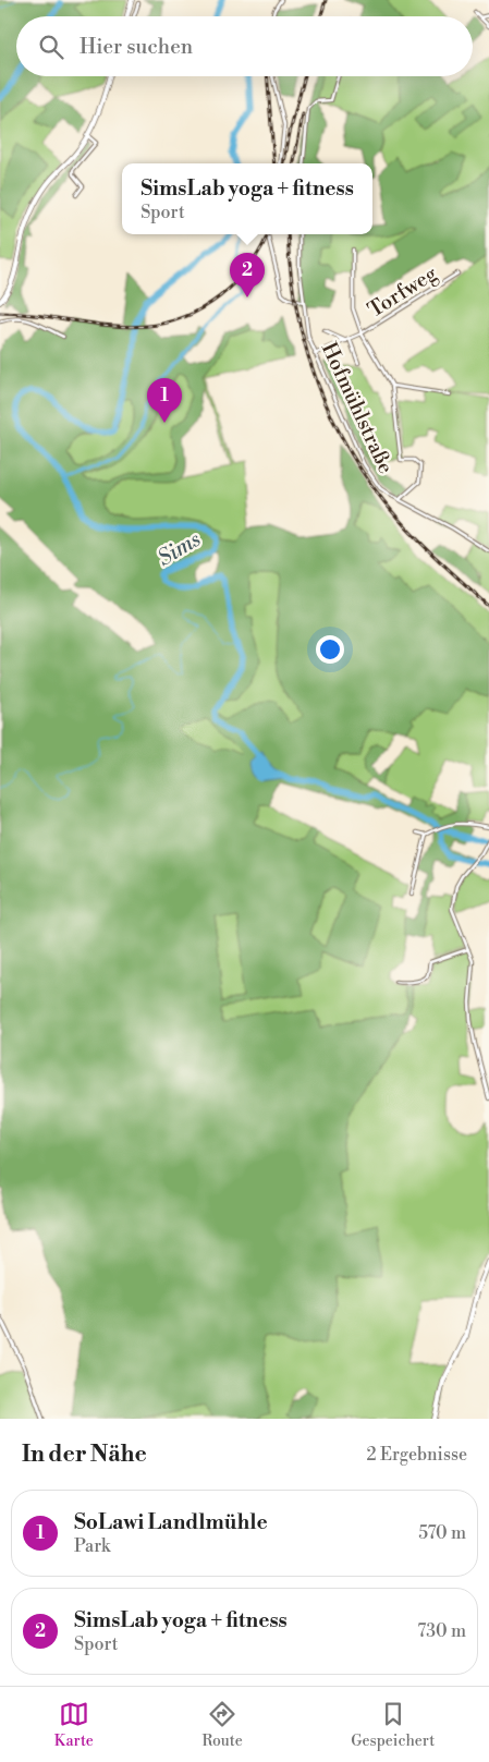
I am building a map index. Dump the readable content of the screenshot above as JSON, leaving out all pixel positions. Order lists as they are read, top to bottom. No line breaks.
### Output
{"streets":{"street":["Torfweg","Hofmühlstraße"]},"crossings":[["Torfweg","Hofmühlstraße"]],"water":["Sims"],"page":{"search":"Hier suchen","popup":["SimsLab yoga + fitness","Sport"],"pins":["2","1"],"heading":["In der Nähe","2 Ergebnisse"],"list":[{"mark":"1","name":"SoLawi Landlmühle","note":"Park","value":"570 m"},{"mark":"2","name":"SimsLab yoga + fitness","note":"Sport","value":"730 m"}],"nav":["Karte","Route","Gespeichert"]}}
